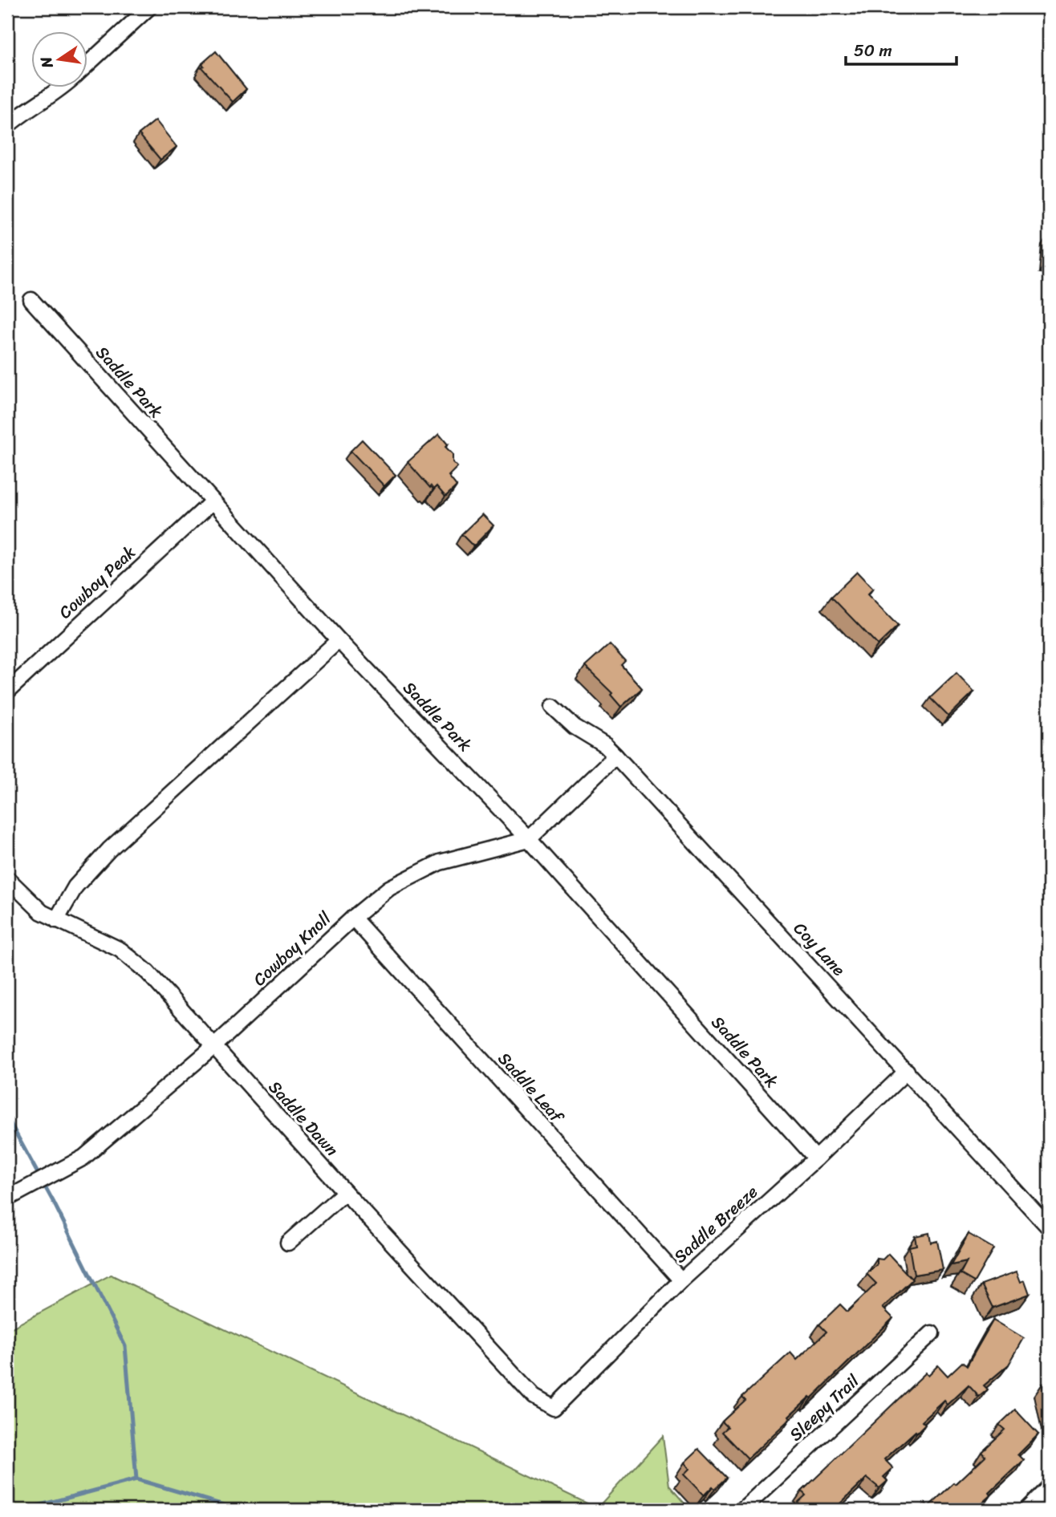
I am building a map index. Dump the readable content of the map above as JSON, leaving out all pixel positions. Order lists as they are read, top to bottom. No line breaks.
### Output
{"streets":{"street":["Saddle Park","Cowboy Peak","Cowboy Knoll","Coy Lane","Saddle Leaf","Saddle Dawn","Saddle Breeze","Sleepy Trail"]},"crossings":[["Saddle Park","Cowboy Peak"],["Saddle Park","Cowboy Knoll"],["Saddle Park","Saddle Breeze"],["Cowboy Knoll","Coy Lane"],["Cowboy Knoll","Saddle Leaf"],["Cowboy Knoll","Saddle Dawn"],["Coy Lane","Saddle Breeze"],["Saddle Leaf","Saddle Breeze"],["Saddle Dawn","Saddle Breeze"]],"scale_bar":"50 m","north":"left"}
